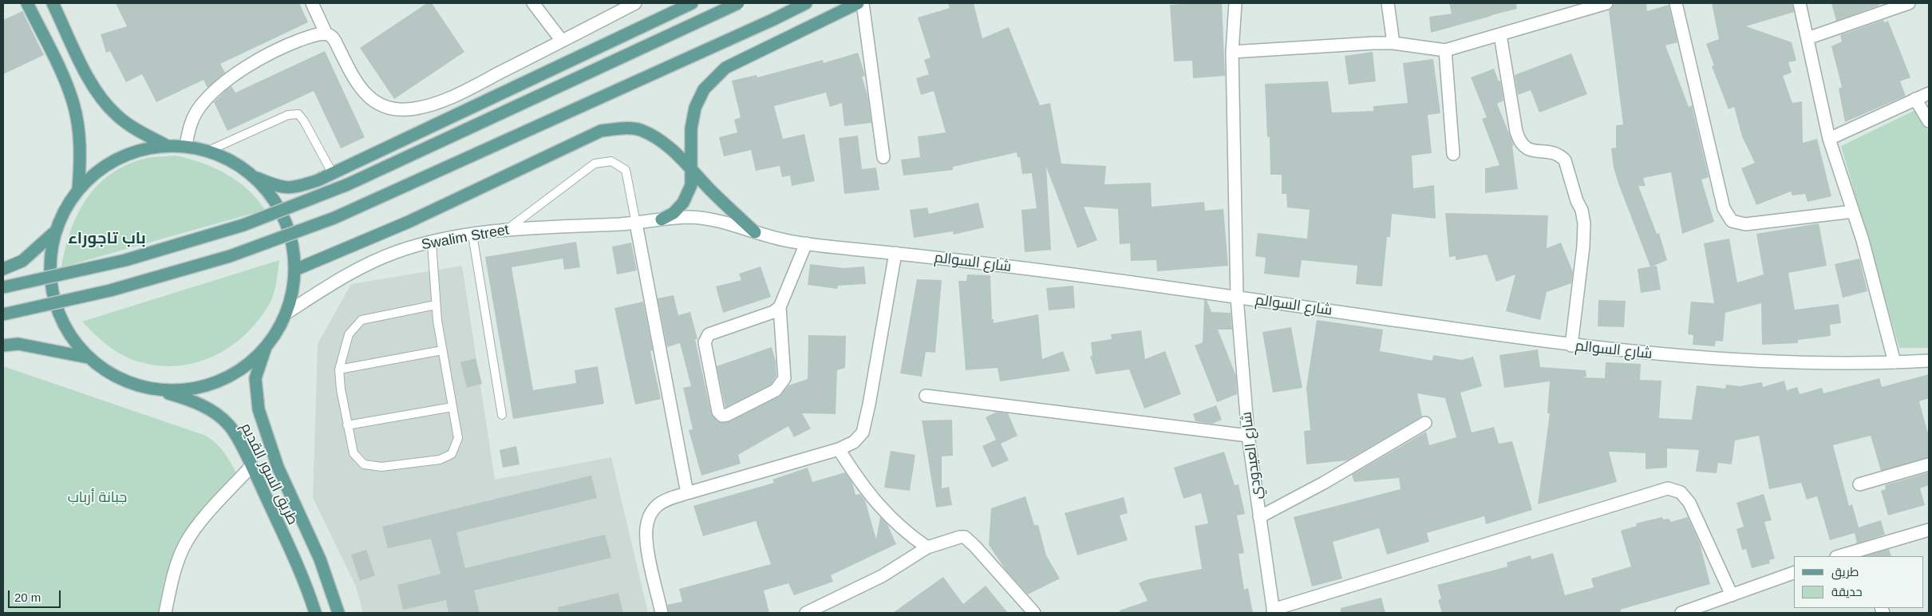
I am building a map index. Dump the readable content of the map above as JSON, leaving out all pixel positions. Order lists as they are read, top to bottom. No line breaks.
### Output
{"streets":{"main road":["طريق السور القديم"],"street":["Swalim Street","شارع السوالم","شارع العيدودي"]},"crossings":[["Swalim Street","شارع السوالم"],["شارع السوالم","شارع العيدودي"]],"districts":["باب تاجوراء"],"parks":["جبانة أرباب"],"legend":["طريق","حديقة"],"scale_bar":"20 m"}
